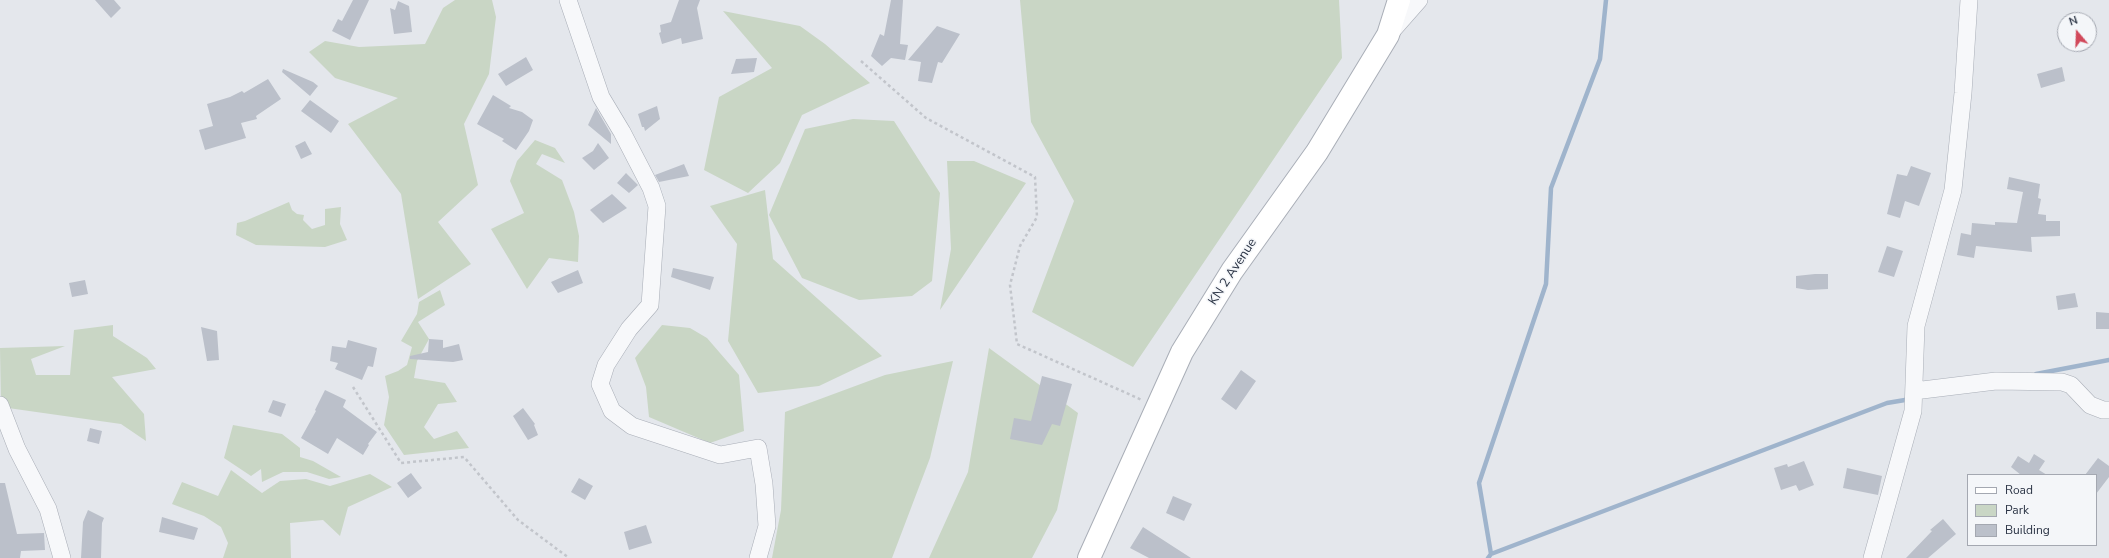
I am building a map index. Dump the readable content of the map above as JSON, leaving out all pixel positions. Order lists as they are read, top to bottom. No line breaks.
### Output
{"streets":{"main road":["KN 2 Avenue"]},"legend":["Road","Park","Building"],"north":"top"}
